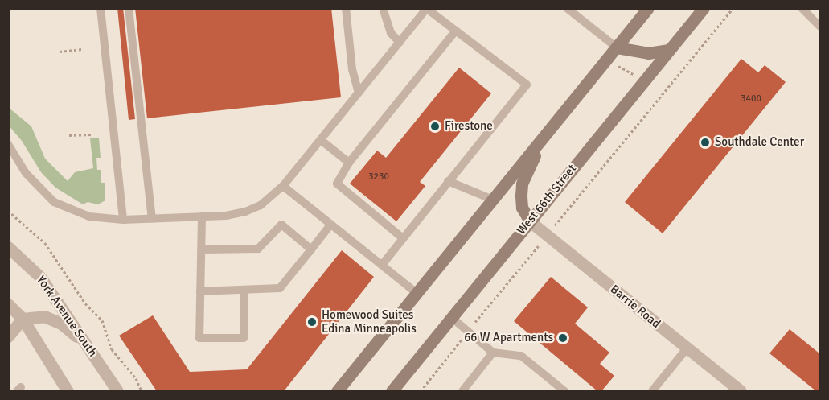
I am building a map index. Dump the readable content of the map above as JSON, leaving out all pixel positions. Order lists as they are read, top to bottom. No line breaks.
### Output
{"streets":{"main road":["West 66th Street"],"street":["Barrie Road","York Avenue South"]},"crossings":[["West 66th Street","Barrie Road"]],"places":["Firestone","Southdale Center","Homewood Suites Edina Minneapolis","66 W Apartments"],"house_numbers":["3400","3230"]}
